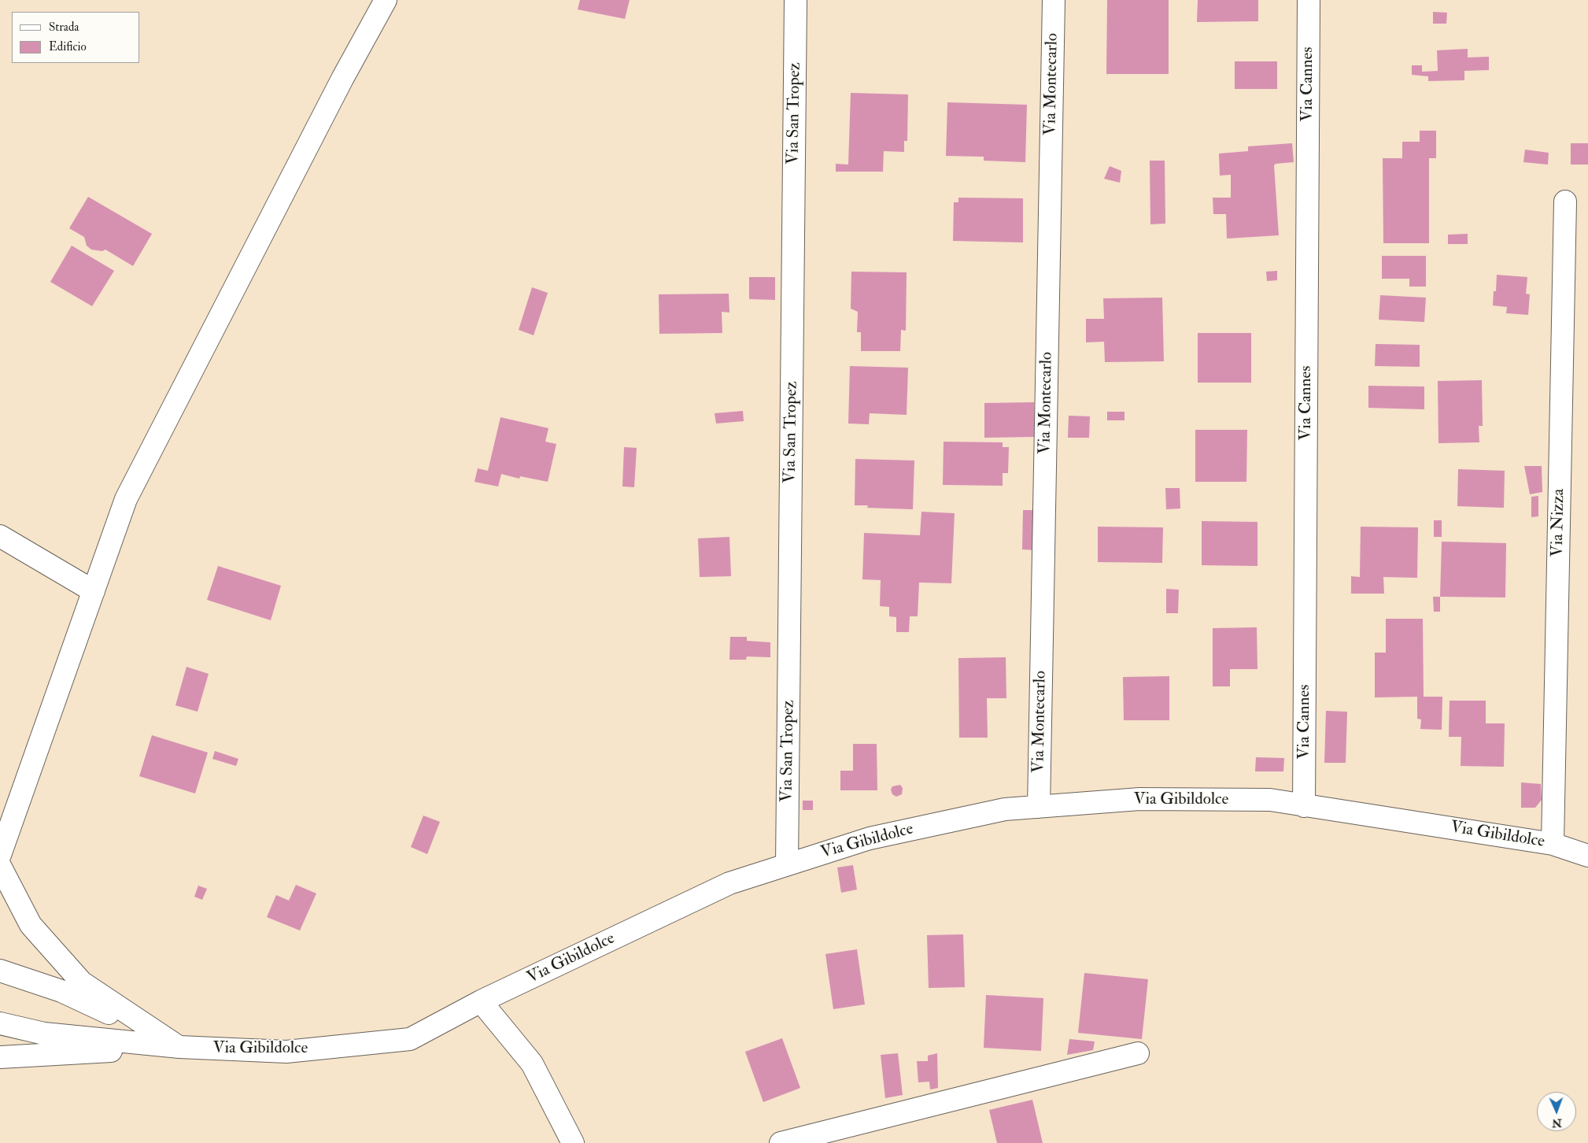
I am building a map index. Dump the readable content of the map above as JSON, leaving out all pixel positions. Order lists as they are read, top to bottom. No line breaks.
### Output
{"streets":{"street":["Via Montecarlo","Via Cannes","Via San Tropez","Via Nizza","Via Gibildolce"]},"crossings":[["Via Montecarlo","Via Gibildolce"],["Via Cannes","Via Gibildolce"],["Via San Tropez","Via Gibildolce"],["Via Nizza","Via Gibildolce"]],"legend":["Strada","Edificio"],"north":"bottom"}
